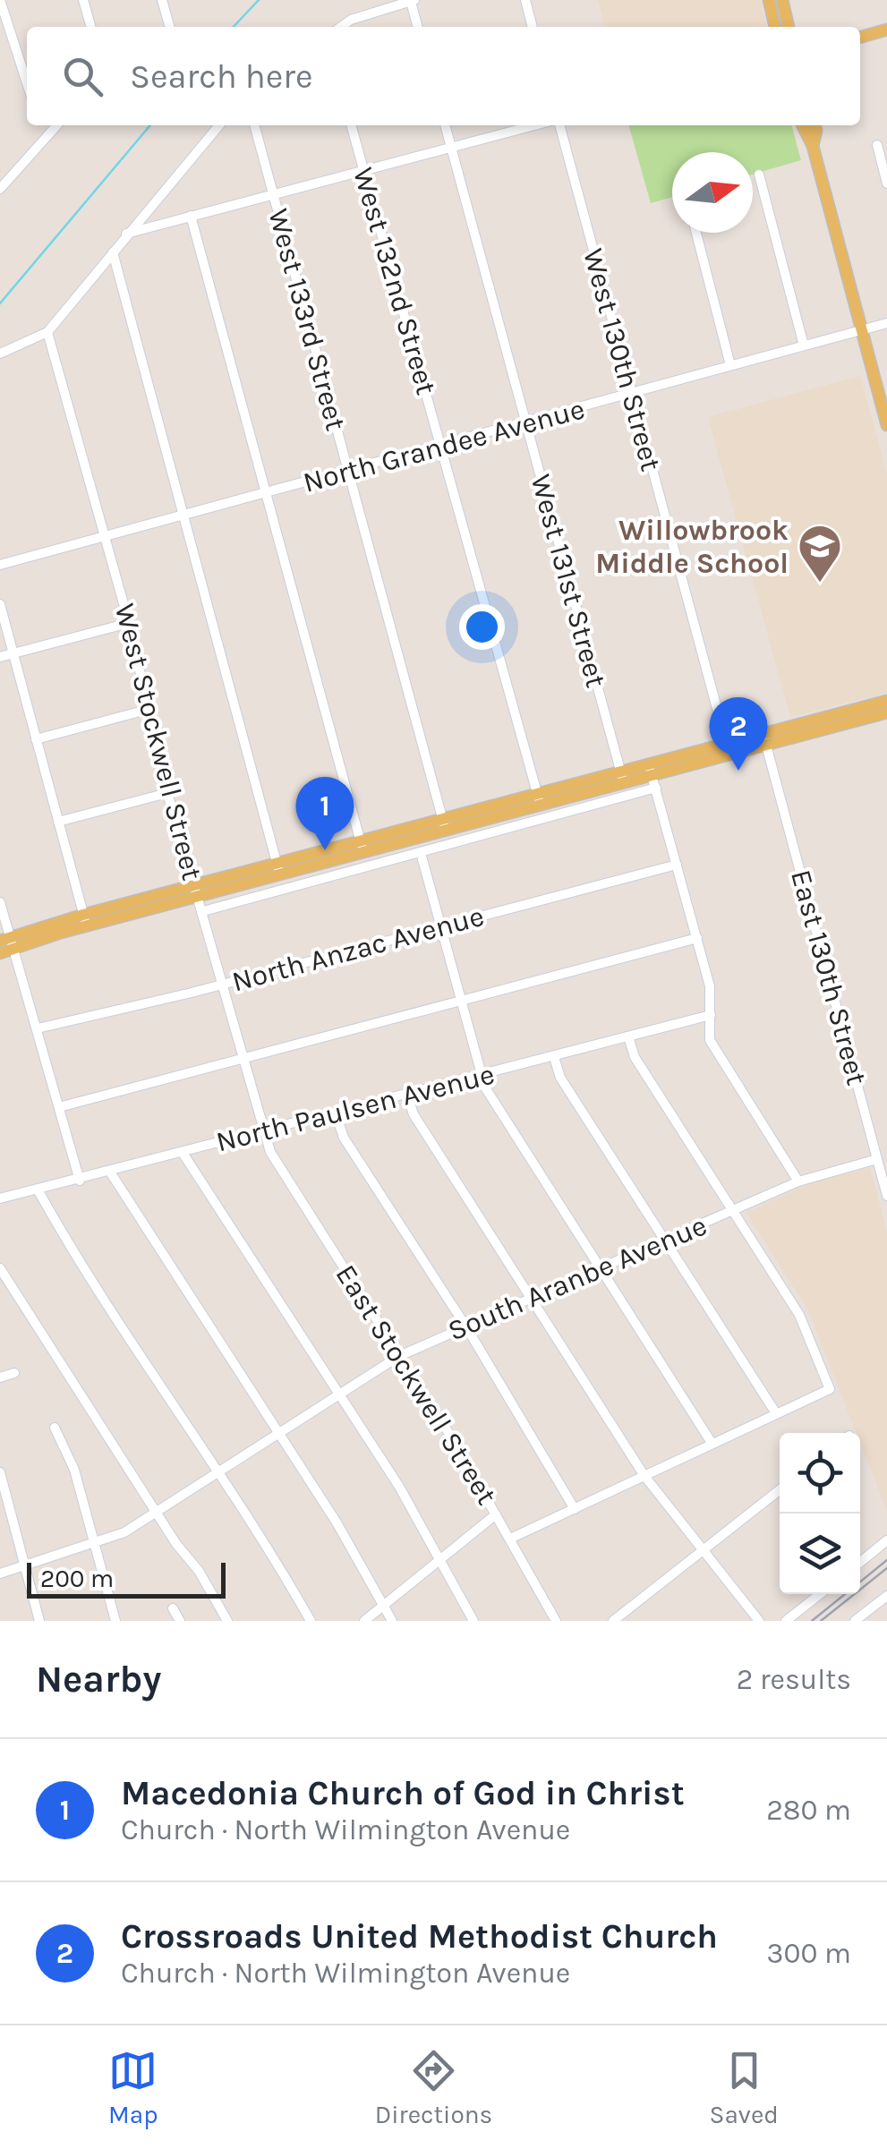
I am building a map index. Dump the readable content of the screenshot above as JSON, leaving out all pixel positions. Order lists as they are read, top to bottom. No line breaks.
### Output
{"streets":{"street":["West 132nd Street","West 133rd Street","West 130th Street","North Grandee Avenue","West 131st Street","West Stockwell Street","North Anzac Avenue","East 130th Street","North Paulsen Avenue","South Aranbe Avenue","East Stockwell Street"]},"crossings":[["West 132nd Street","North Grandee Avenue"],["West 133rd Street","North Grandee Avenue"],["West 130th Street","North Grandee Avenue"],["North Grandee Avenue","West 131st Street"],["North Grandee Avenue","West Stockwell Street"],["West Stockwell Street","North Anzac Avenue"],["West Stockwell Street","North Paulsen Avenue"],["West Stockwell Street","East Stockwell Street"],["East 130th Street","South Aranbe Avenue"],["South Aranbe Avenue","East Stockwell Street"]],"places":{"school or university":["Willowbrook Middle School"]},"scale_bar":"200 m","north":"right","page":{"search":"Search here","pins":["2","1"],"scale":"200 m","heading":["Nearby","2 results"],"list":[{"mark":"1","name":"Macedonia Church of God in Christ","note":"Church · North Wilmington Avenue","value":"280 m"},{"mark":"2","name":"Crossroads United Methodist Church","note":"Church · North Wilmington Avenue","value":"300 m"}],"nav":["Map","Directions","Saved"]}}
